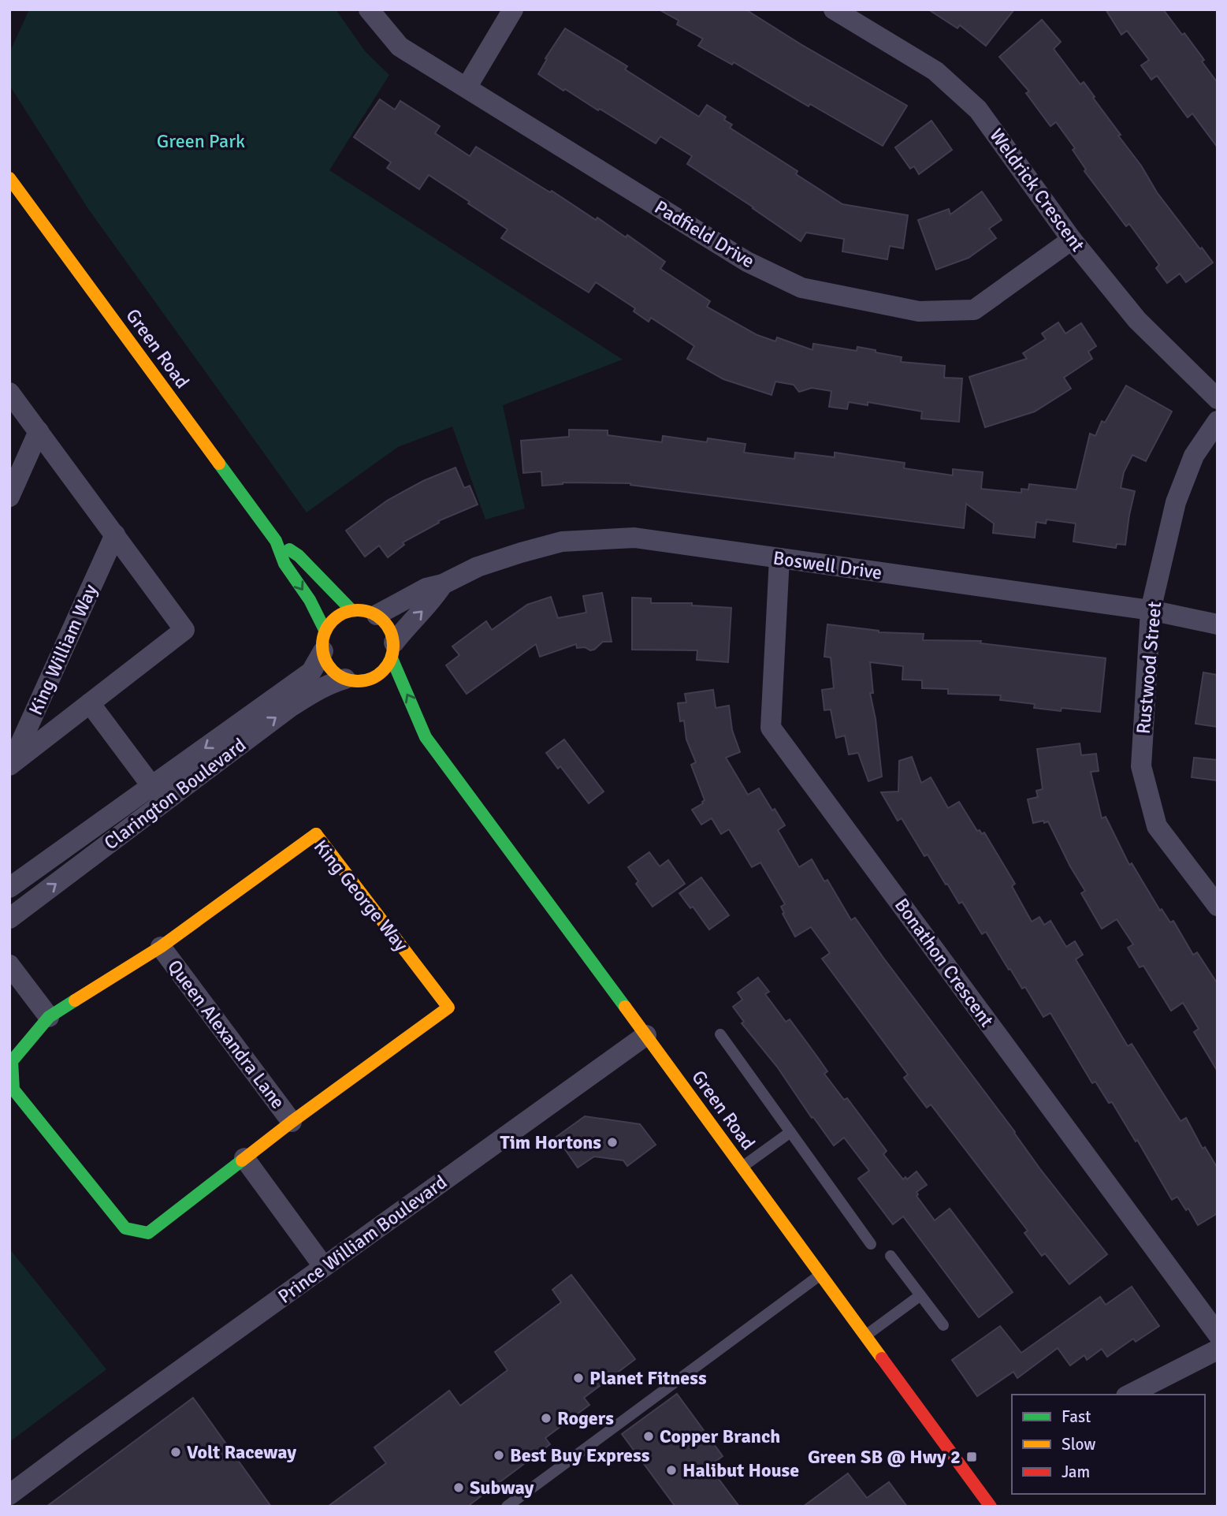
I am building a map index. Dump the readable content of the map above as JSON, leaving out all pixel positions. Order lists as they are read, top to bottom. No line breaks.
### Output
{"streets":{"street":["Weldrick Crescent","Padfield Drive","Green Road","Boswell Drive","King William Way","Rustwood Street","Clarington Boulevard","King George Way","Bonathon Crescent","Queen Alexandra Lane","Prince William Boulevard"]},"crossings":[["Weldrick Crescent","Padfield Drive"],["Green Road","Boswell Drive"],["Green Road","Clarington Boulevard"],["Green Road","Prince William Boulevard"],["Boswell Drive","Rustwood Street"],["Boswell Drive","Clarington Boulevard"],["Boswell Drive","Bonathon Crescent"],["King George Way","Queen Alexandra Lane"]],"parks":["Green Park"],"places":{"other":["Tim Hortons","Planet Fitness","Rogers","Copper Branch","Volt Raceway","Best Buy Express","Halibut House","Subway"],"transit":["Green SB @ Hwy 2"]},"legend":["Fast","Slow","Jam"]}
